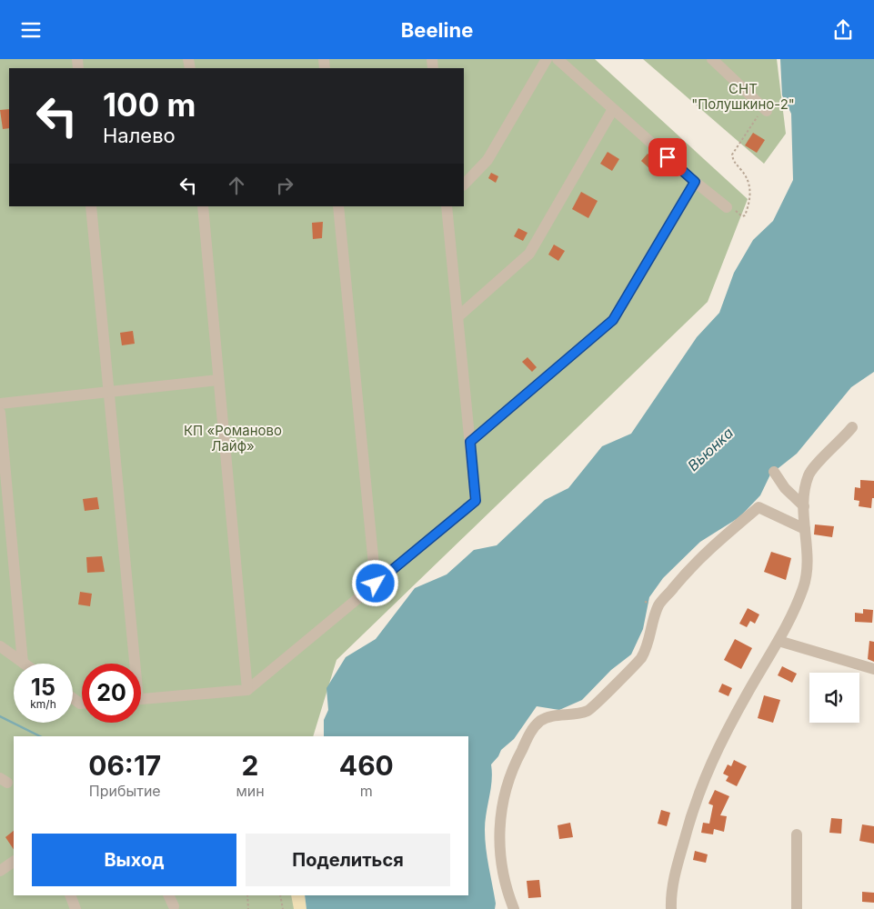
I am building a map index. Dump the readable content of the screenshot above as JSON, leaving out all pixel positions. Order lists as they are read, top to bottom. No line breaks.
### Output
{"water":["Вьюнка"],"parks":["СНТ \"Полушкино-2\"","КП «Романово Лайф»"],"page":{"header":"Beeline","turn":["100 m","Налево"],"speed":"15 km/h","limit":"20","eta":["06:17","Прибытие","2","мин","460","m"],"buttons":["Выход","Поделиться"]}}
